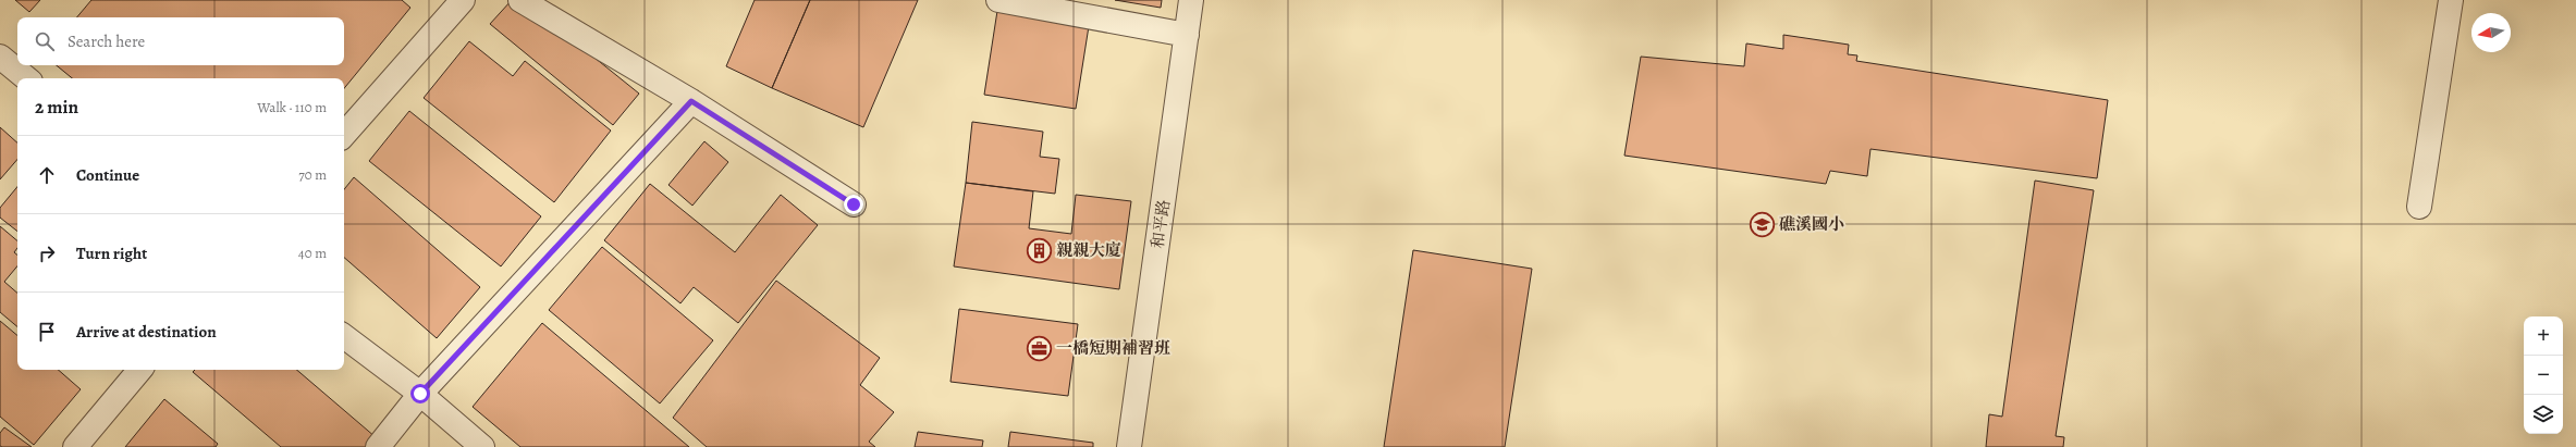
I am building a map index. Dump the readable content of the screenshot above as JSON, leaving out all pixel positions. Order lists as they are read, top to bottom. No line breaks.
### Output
{"streets":{"street":["和平路"]},"places":{"school or university":["礁溪國小"],"building":["親親大廈"],"office":["一橋短期補習班"]},"north":"left","page":{"search":"Search here","heading":["2 min","Walk · 110 m"],"list":[["Continue","70 m"],["Turn right","40 m"],"Arrive at destination"],"map_buttons":["+","−"]}}
